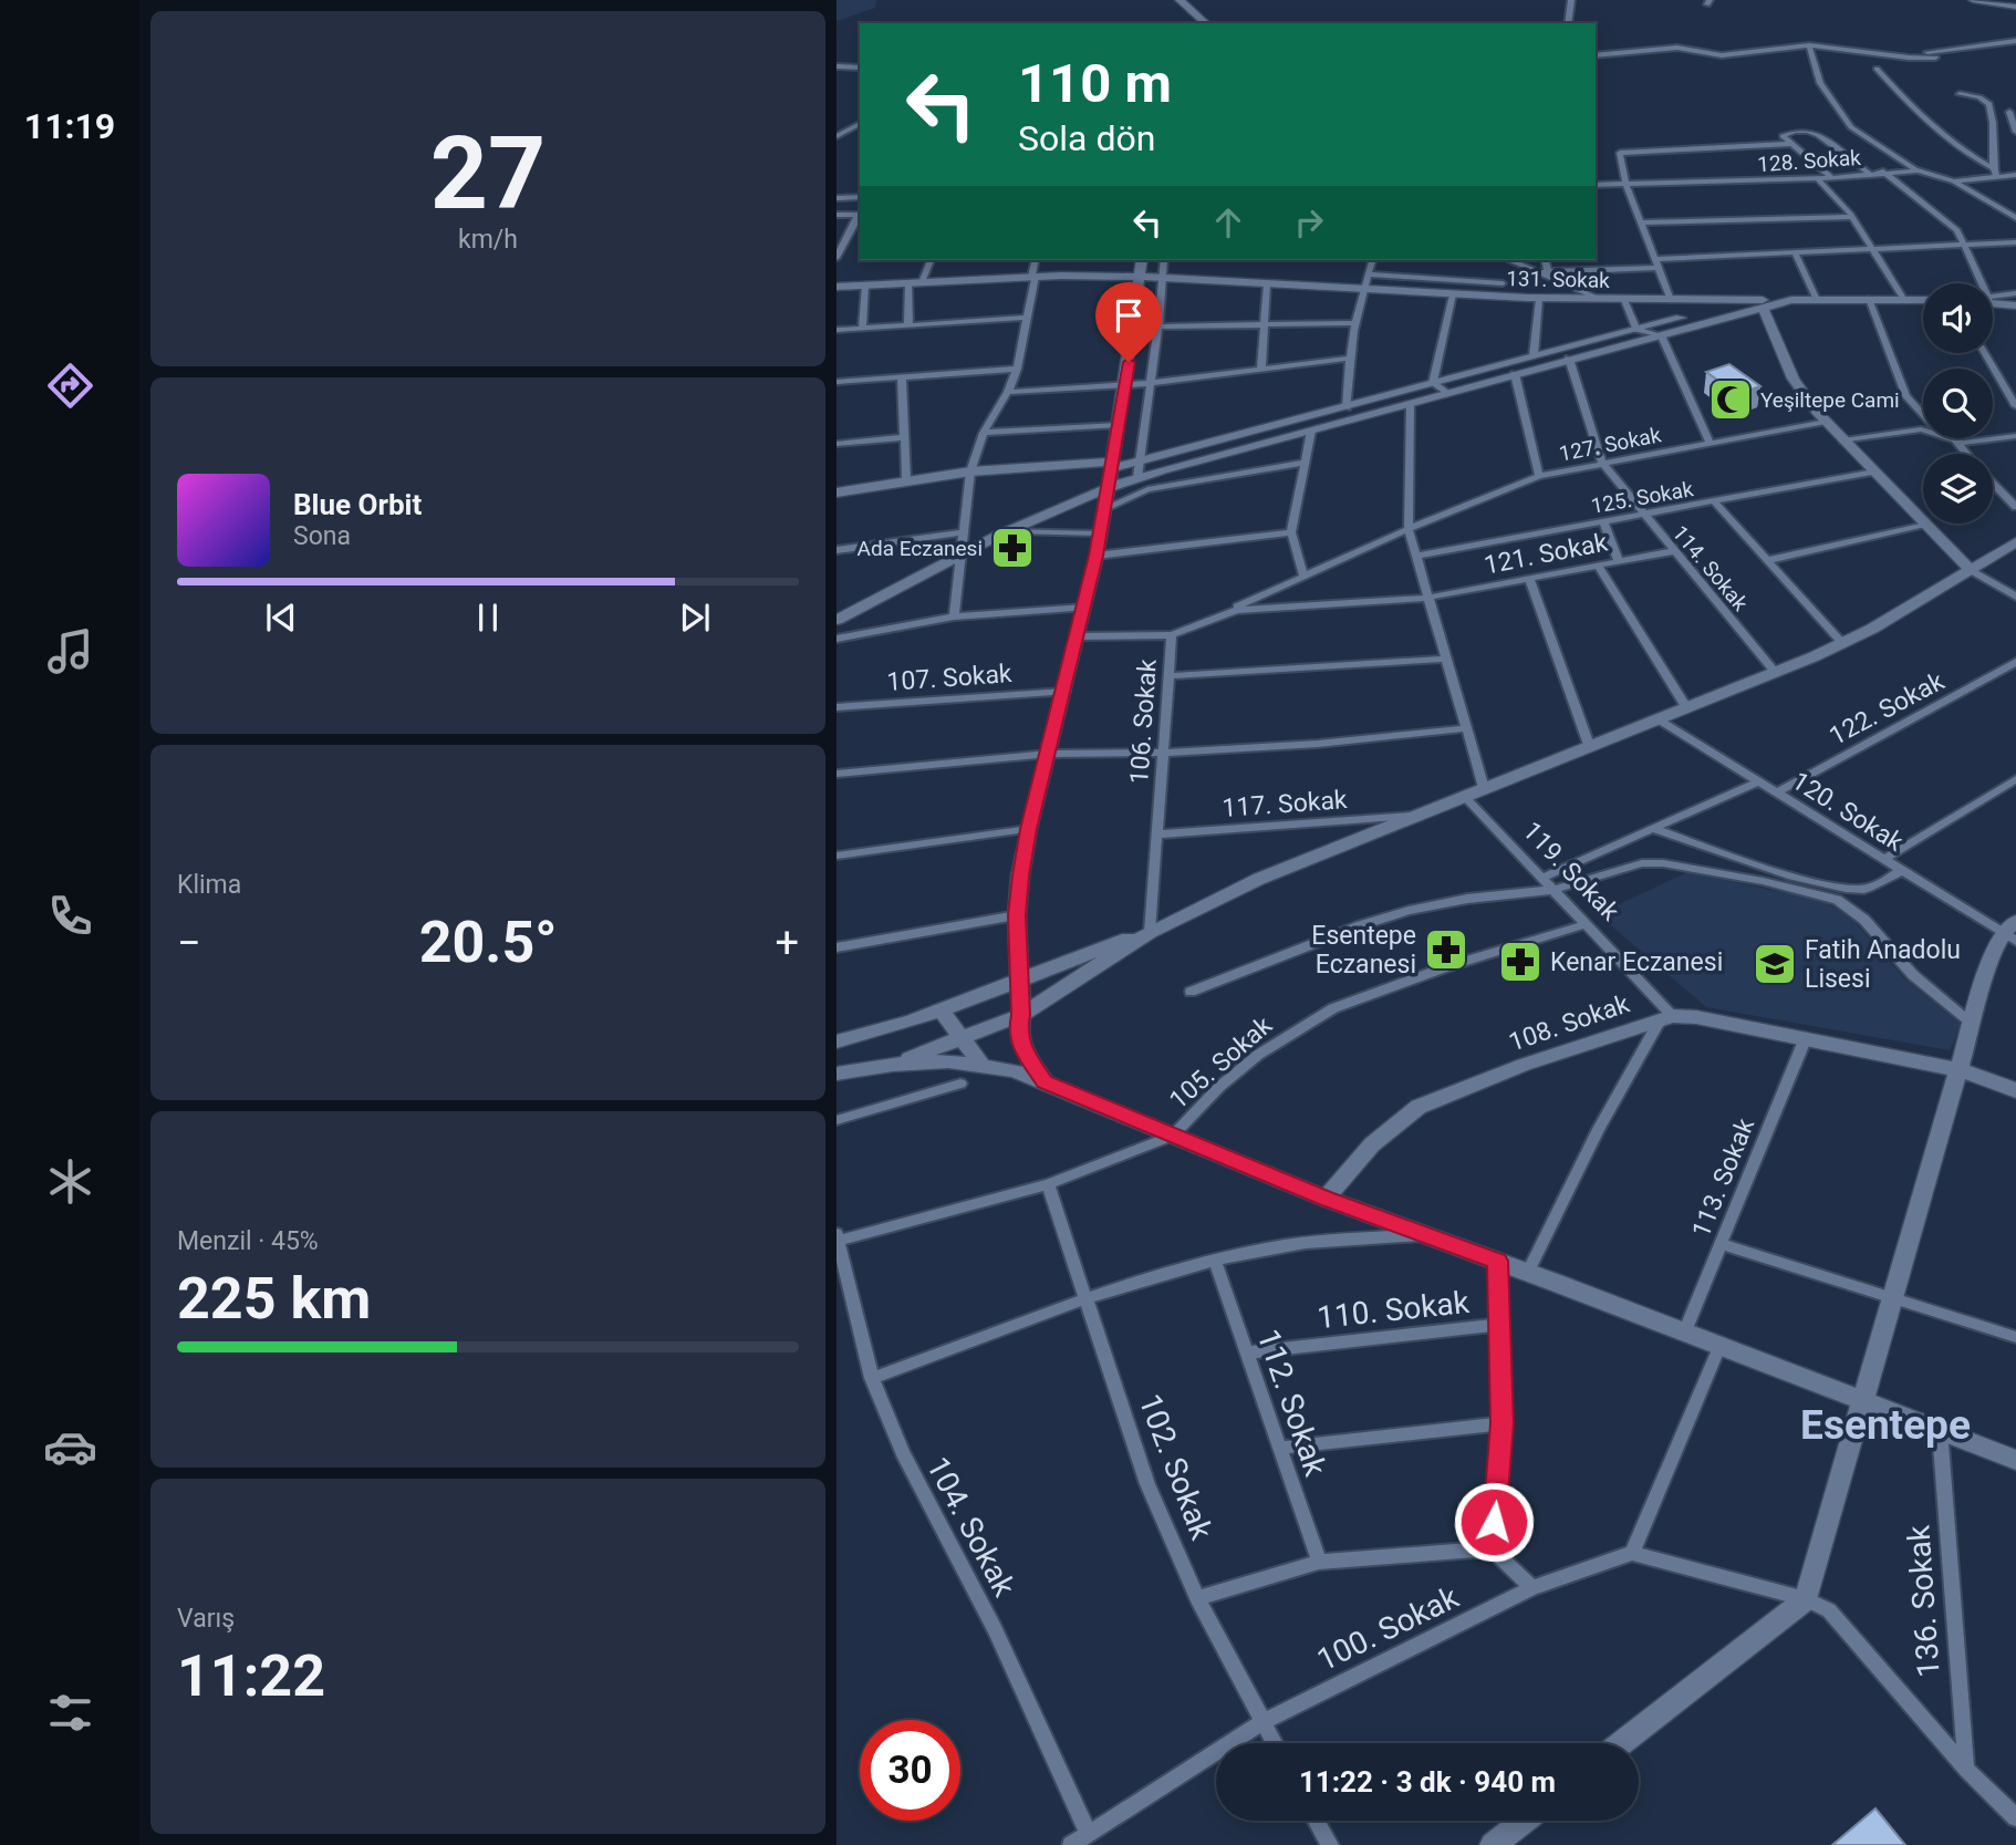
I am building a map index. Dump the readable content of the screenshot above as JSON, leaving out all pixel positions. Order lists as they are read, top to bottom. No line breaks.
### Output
{"streets":{"street":["128. Sokak","131. Sokak","127. Sokak","125. Sokak","121. Sokak","114. Sokak","107. Sokak","122. Sokak","106. Sokak","117. Sokak","120. Sokak","119. Sokak","108. Sokak","105. Sokak","113. Sokak","110. Sokak","112. Sokak","102. Sokak","104. Sokak","136. Sokak","100. Sokak"]},"crossings":[["127. Sokak","114. Sokak"],["127. Sokak","106. Sokak"],["125. Sokak","114. Sokak"],["121. Sokak","114. Sokak"],["121. Sokak","106. Sokak"],["122. Sokak","120. Sokak"],["106. Sokak","117. Sokak"],["119. Sokak","108. Sokak"],["119. Sokak","105. Sokak"],["108. Sokak","113. Sokak"],["105. Sokak","102. Sokak"],["105. Sokak","104. Sokak"],["110. Sokak","112. Sokak"],["102. Sokak","100. Sokak"],["104. Sokak","100. Sokak"]],"districts":["Esentepe"],"places":{"mosque":["Yeşiltepe Cami"],"pharmacy":["Ada Eczanesi","Esentepe Eczanesi","Kenar Eczanesi"],"school or university":["Fatih Anadolu Lisesi"]},"page":{"tabs":"11:19","tile":[["27","km/h"],"Klima",["Menzil · 45%","225 km"],["Varış","11:22"]],"turn":["110 m","Sola dön"],"song":["Blue Orbit","Sona"],"heat":["−","20.5°","+"],"limit":"30","trip":"11:22 · 3 dk · 940 m"}}
